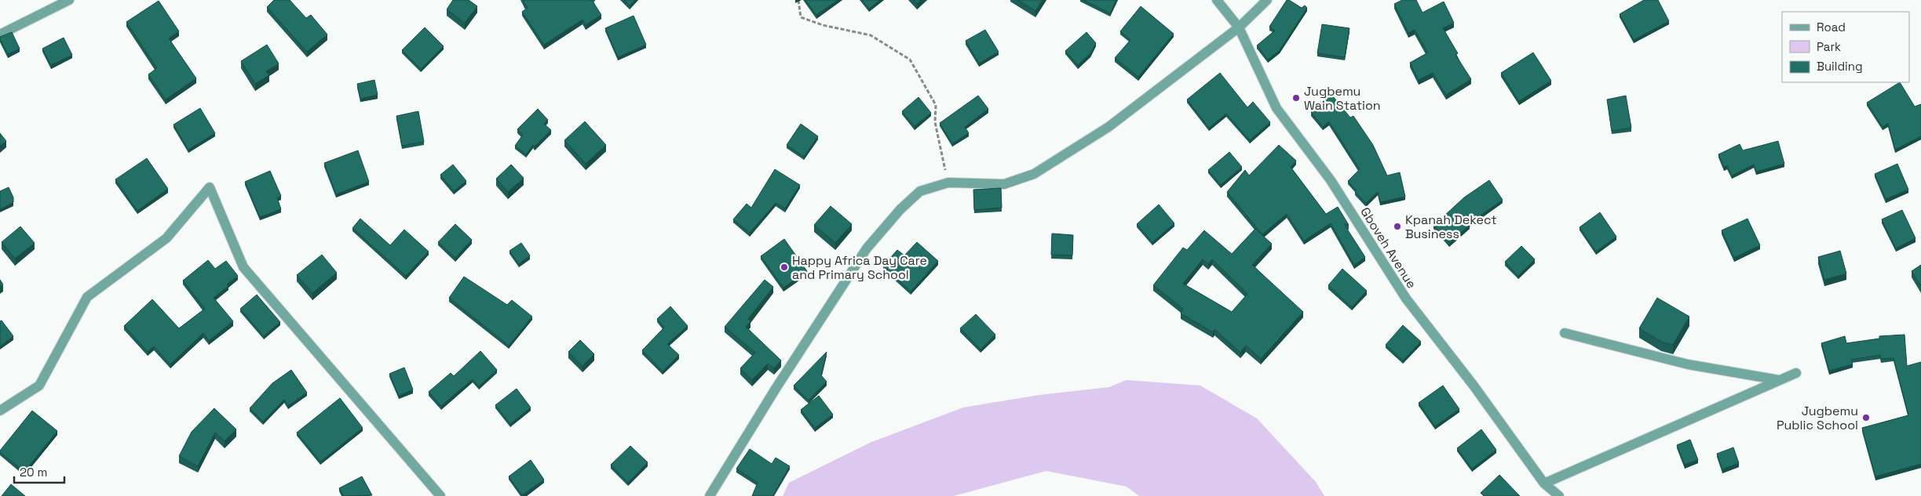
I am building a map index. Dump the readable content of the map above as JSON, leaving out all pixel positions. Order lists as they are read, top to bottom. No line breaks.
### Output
{"streets":{"street":["Gboveh Avenue"]},"places":["Jugbemu Wain Station","Kpanah Dekect Business","Happy Africa Day Care and Primary School","Jugbemu Public School"],"legend":["Road","Park","Building"],"scale_bar":"20 m"}
